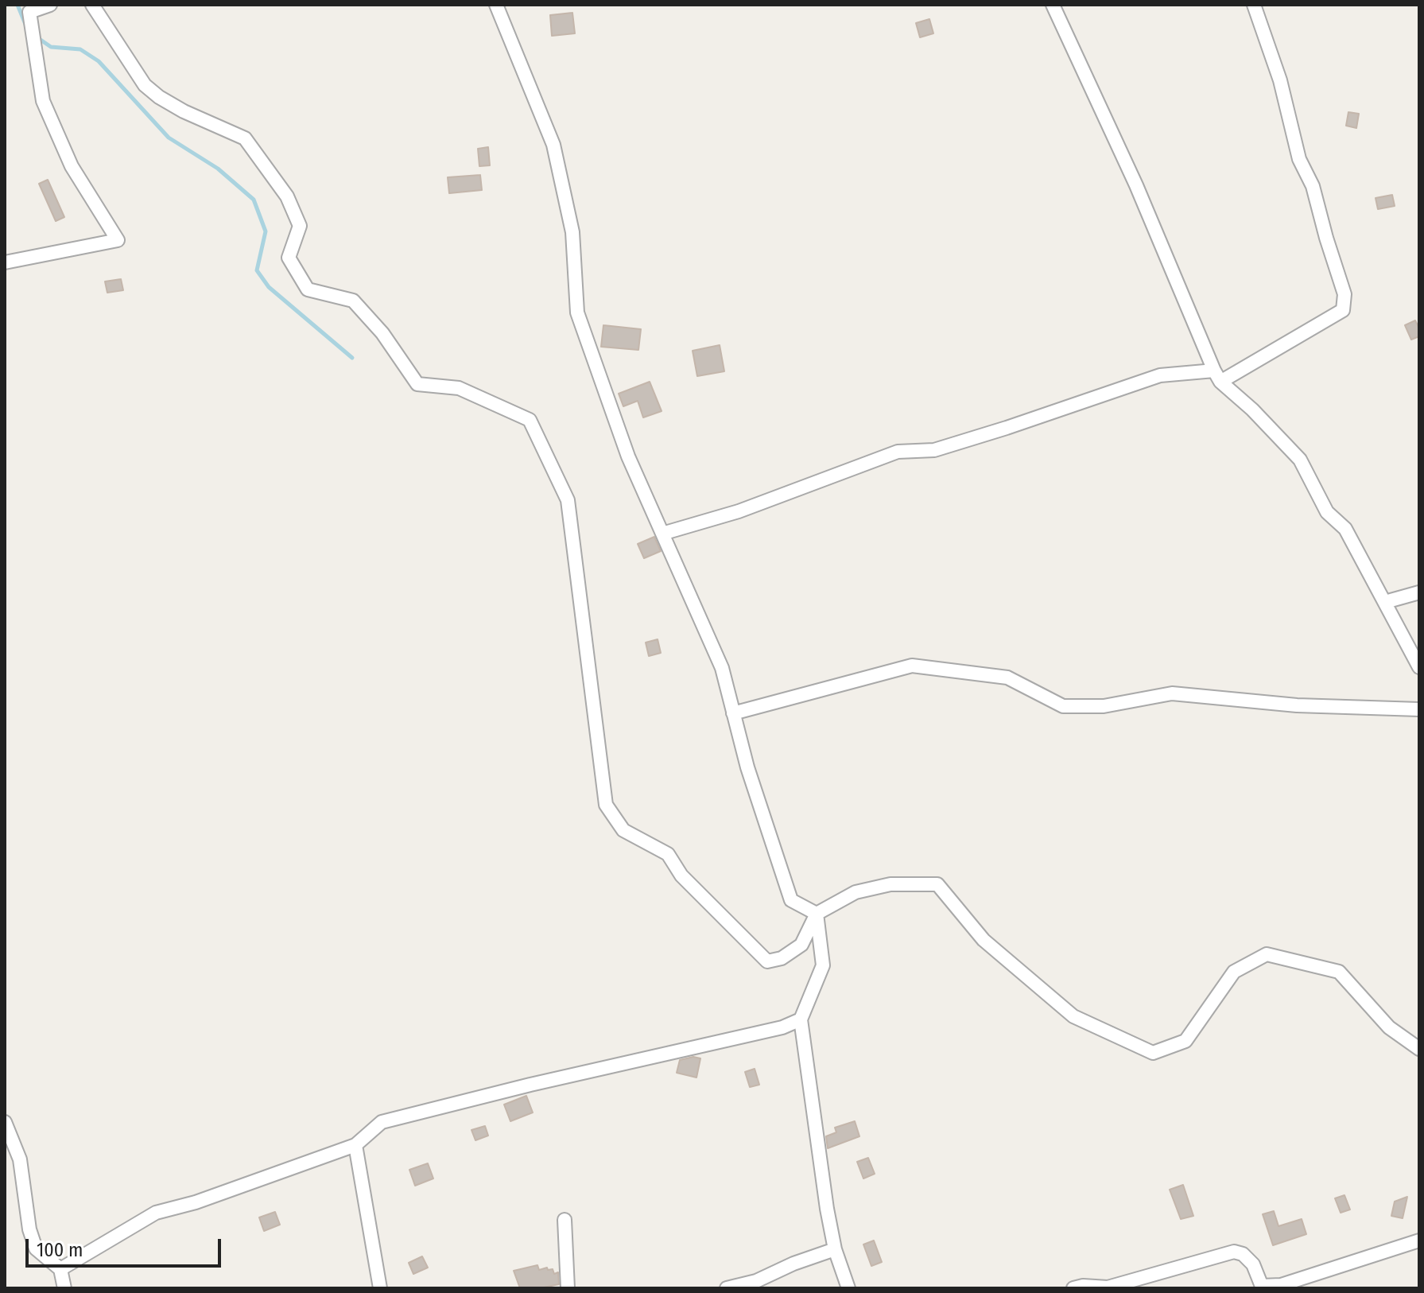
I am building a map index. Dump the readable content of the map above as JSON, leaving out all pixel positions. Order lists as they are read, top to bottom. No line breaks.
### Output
{"scale_bar":"100 m"}
